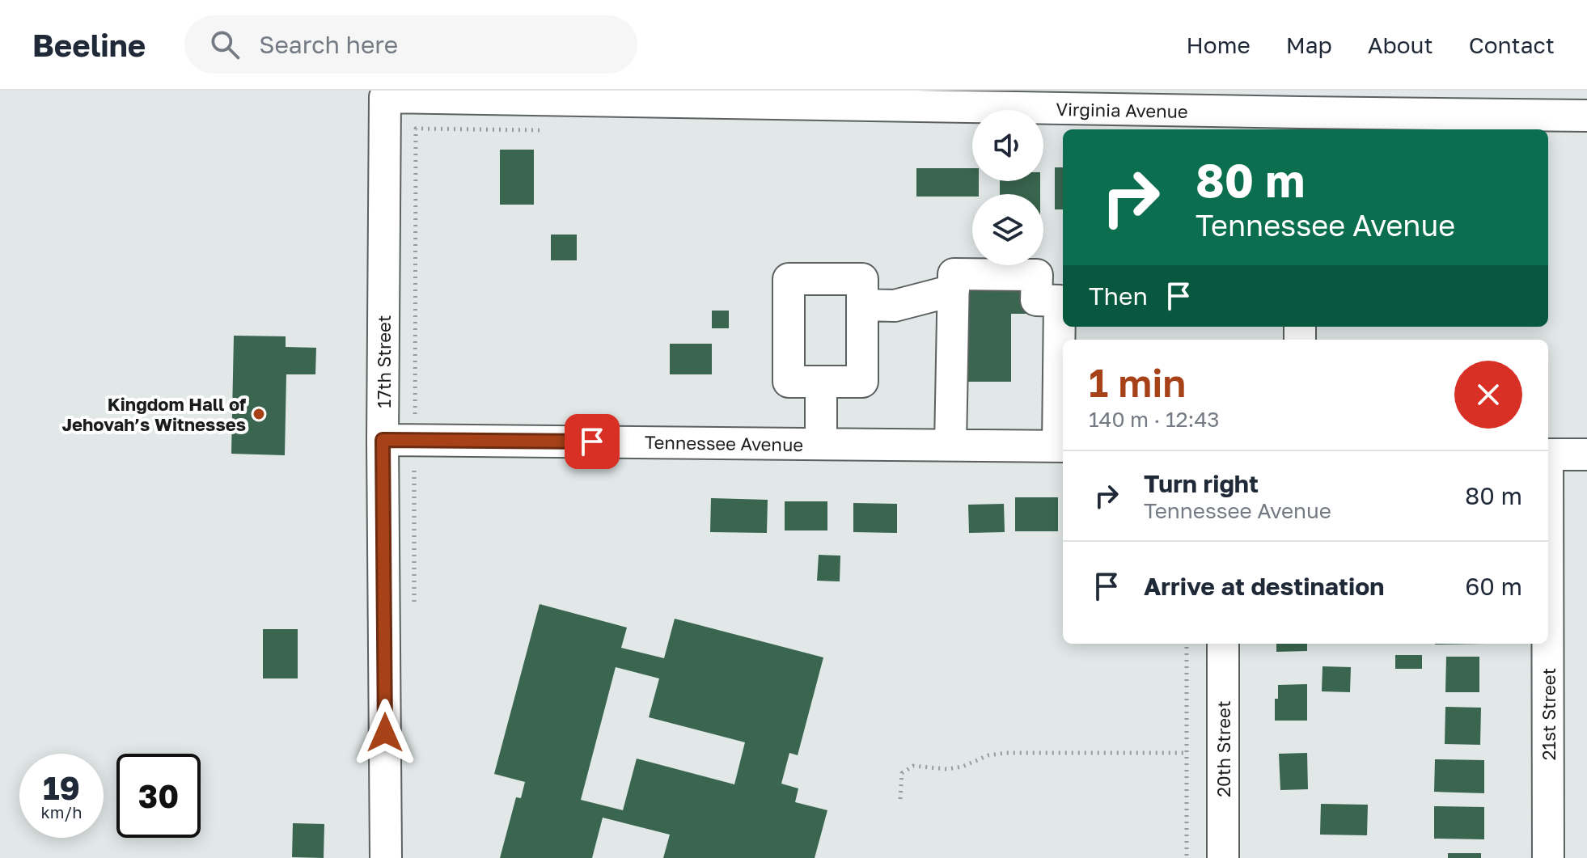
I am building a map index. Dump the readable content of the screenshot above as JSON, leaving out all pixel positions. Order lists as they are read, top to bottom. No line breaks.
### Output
{"streets":{"street":["Virginia Avenue","17th Street","Tennessee Avenue","21st Street","20th Street"]},"crossings":[["Virginia Avenue","17th Street"],["17th Street","Tennessee Avenue"]],"places":["Kingdom Hall of Jehovah’s Witnesses"],"page":{"header":"Beeline","search":"Search here","nav":["Home","Map","About","Contact"],"turn":["80 m","Tennessee Avenue"],"then":"Then","heading":["1 min","140 m · 12:43"],"list":[{"name":"Turn right","note":"Tennessee Avenue","value":"80 m"},{"name":"Arrive at destination","value":"60 m"}],"speed":"19 km/h","limit":"30"}}
